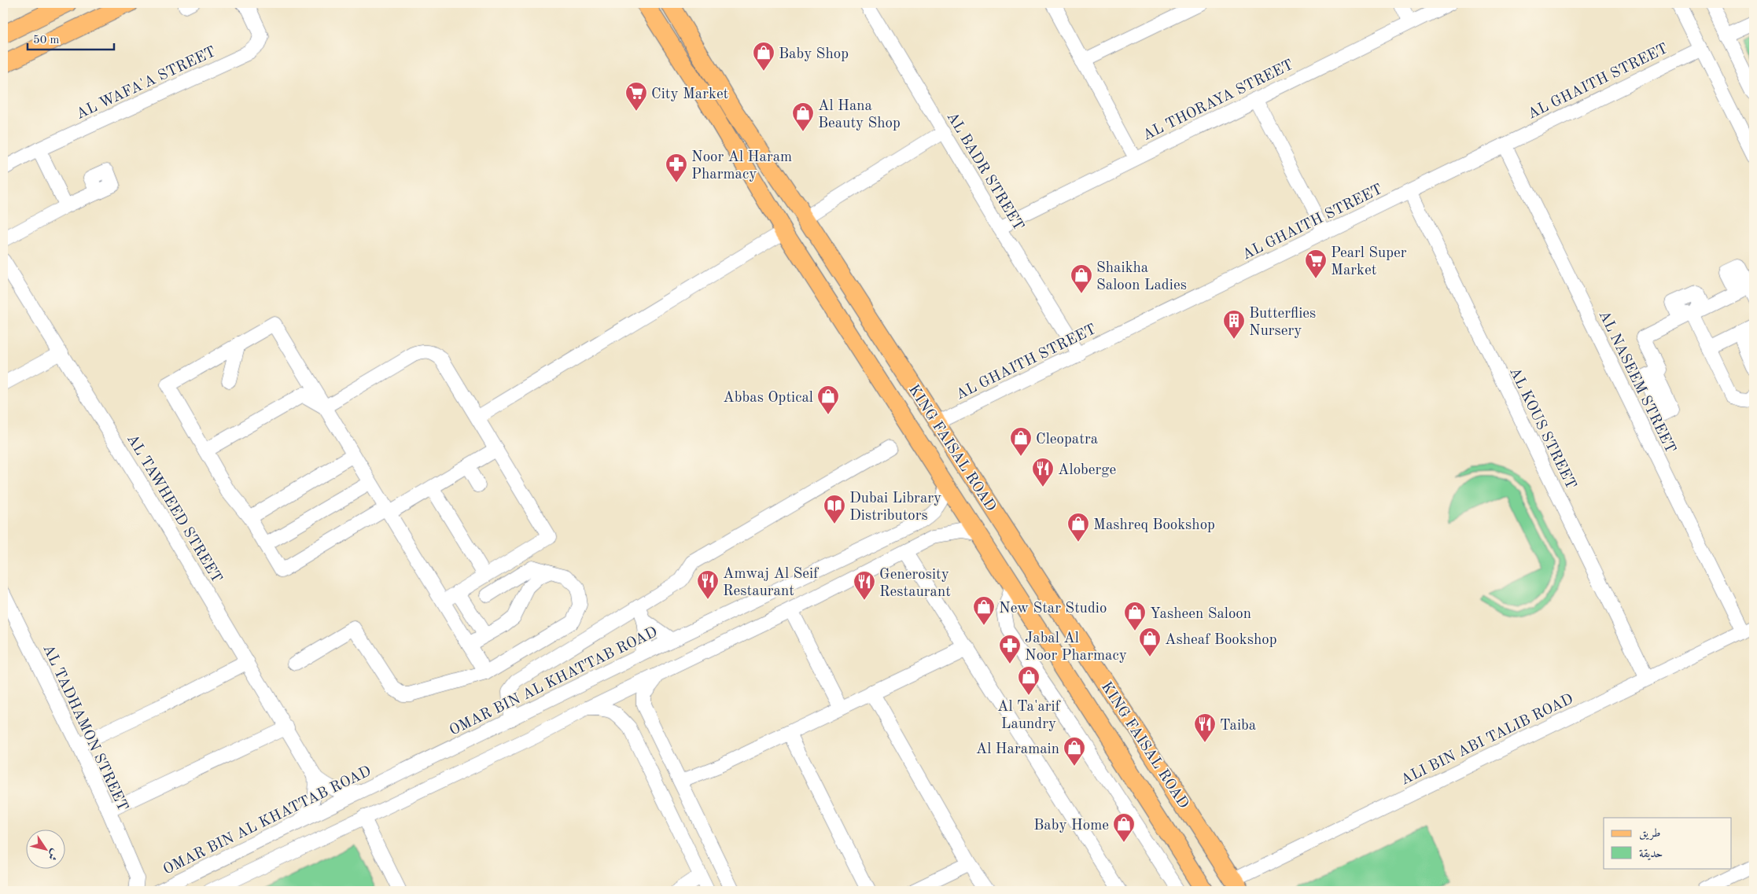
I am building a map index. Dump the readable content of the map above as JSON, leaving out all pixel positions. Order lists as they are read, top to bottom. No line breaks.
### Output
{"streets":{"main road":["KING FAISAL ROAD"],"street":["AL GHAITH STREET","AL WAFA'A STREET","AL THORAYA STREET","AL BADR STREET","AL NASEEM STREET","AL KOUS STREET","AL TAWHEED STREET","OMAR BIN AL KHATTAB ROAD","AL TADHAMON STREET","ALI BIN ABI TALIB ROAD"]},"crossings":[["AL GHAITH STREET","AL BADR STREET"],["AL GHAITH STREET","AL NASEEM STREET"],["AL GHAITH STREET","AL KOUS STREET"],["AL GHAITH STREET","KING FAISAL ROAD"],["AL THORAYA STREET","AL BADR STREET"],["AL NASEEM STREET","ALI BIN ABI TALIB ROAD"],["AL KOUS STREET","ALI BIN ABI TALIB ROAD"],["KING FAISAL ROAD","OMAR BIN AL KHATTAB ROAD"],["KING FAISAL ROAD","ALI BIN ABI TALIB ROAD"],["AL TAWHEED STREET","OMAR BIN AL KHATTAB ROAD"],["OMAR BIN AL KHATTAB ROAD","AL TADHAMON STREET"]],"places":{"shop":["Baby Shop","Al Hana Beauty Shop","Shaikha Saloon Ladies","Abbas Optical","Cleopatra","Mashreq Bookshop","New Star Studio","Yasheen Saloon","Asheaf Bookshop","Al Ta'arif Laundry","Al Haramain","Baby Home"],"supermarket":["City Market","Pearl Super Market"],"pharmacy":["Noor Al Haram Pharmacy","Jabal Al Noor Pharmacy"],"building":["Butterflies Nursery"],"restaurant":["Aloberge","Amwaj Al Seif Restaurant","Generosity Restaurant","Taiba"],"library":["Dubai Library Distributors"]},"legend":["طريق","حديقة"],"scale_bar":"50 m","north":"bottom right"}
